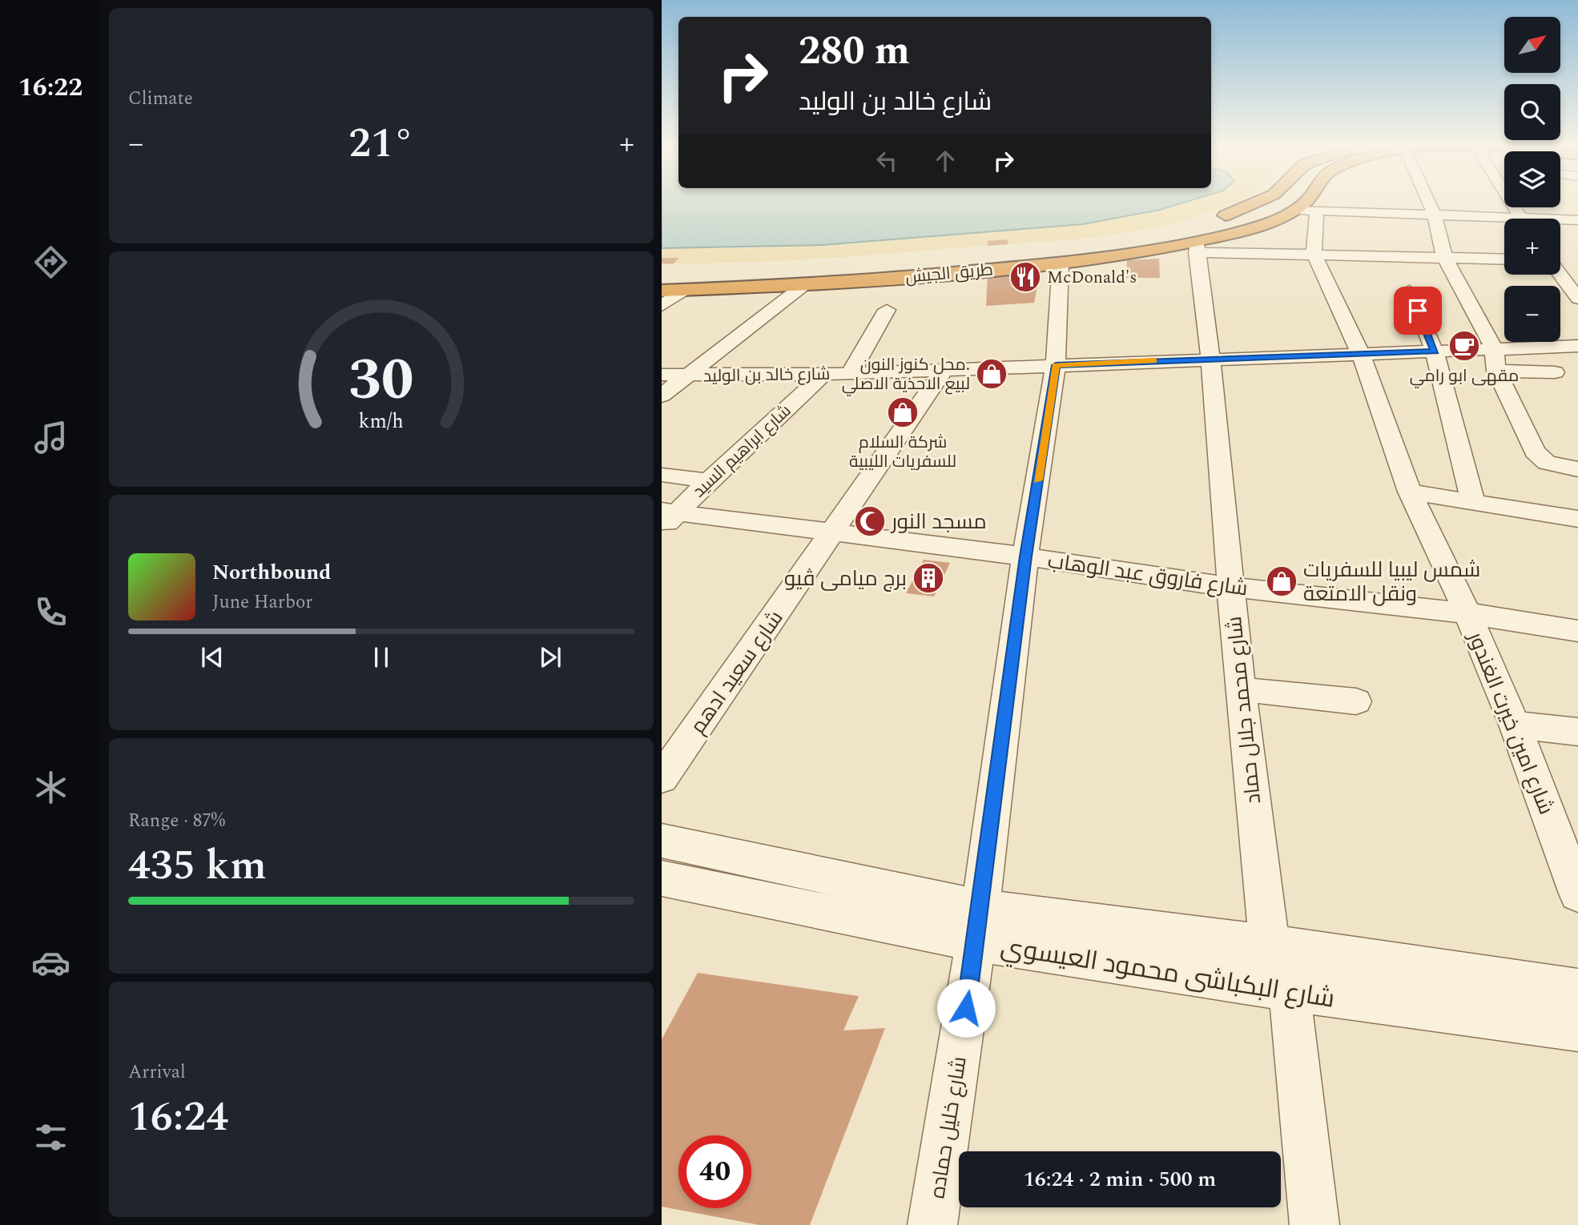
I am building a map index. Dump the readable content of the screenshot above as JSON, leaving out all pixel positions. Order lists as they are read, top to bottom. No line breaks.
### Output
{"streets":{"highway":["طريق الجيش"],"street":["شارع خالد بن الوليد","شارع ابراهيم السيد","شارع فاروق عبد الوهاب","شارع سعيد ادهم","شارع محمد جلال حماد","شارع امين خيرت الغندور","شارع البكباشى محمود العيسوي","شارع خليل حماده"]},"crossings":[["طريق الجيش","شارع محمد جلال حماد"],["طريق الجيش","شارع امين خيرت الغندور"],["طريق الجيش","شارع خليل حماده"],["شارع خالد بن الوليد","شارع ابراهيم السيد"],["شارع خالد بن الوليد","شارع سعيد ادهم"],["شارع خالد بن الوليد","شارع محمد جلال حماد"],["شارع خالد بن الوليد","شارع امين خيرت الغندور"],["شارع خالد بن الوليد","شارع خليل حماده"],["شارع ابراهيم السيد","شارع فاروق عبد الوهاب"],["شارع فاروق عبد الوهاب","شارع سعيد ادهم"],["شارع فاروق عبد الوهاب","شارع محمد جلال حماد"],["شارع فاروق عبد الوهاب","شارع امين خيرت الغندور"],["شارع فاروق عبد الوهاب","شارع خليل حماده"],["شارع محمد جلال حماد","شارع البكباشى محمود العيسوي"],["شارع البكباشى محمود العيسوي","شارع خليل حماده"]],"places":{"restaurant":["McDonald's"],"cafe":["مقهى ابو رامي"],"shop":["محل كنوز النون. لبيع الاحذية الاصلي","شركة السلام للسفريات الليبية","شمس ليبيا للسفريات ونقل الامتعة"],"mosque":["مسجد النور"],"building":["برج ميامى ڤيو"]},"north":"top right","page":{"tabs":"16:22","tile":["Climate",["Range · 87%","435 km"],["Arrival","16:24"]],"map_buttons":["+","−"],"turn":["280 m","شارع خالد بن الوليد"],"heat":["−","21°","+"],"song":["Northbound","June Harbor"],"limit":"40","trip":"16:24 · 2 min · 500 m","gauge":["30","km/h"]}}
